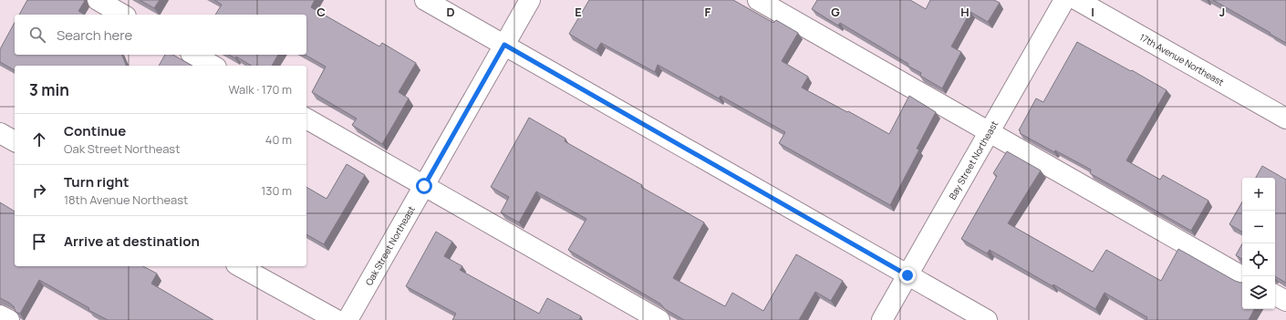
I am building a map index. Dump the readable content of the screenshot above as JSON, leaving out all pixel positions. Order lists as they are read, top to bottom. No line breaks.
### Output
{"streets":{"street":["17th Avenue Northeast","Bay Street Northeast","Oak Street Northeast"]},"page":{"search":"Search here","heading":["3 min","Walk · 170 m"],"list":[["Continue","Oak Street Northeast","40 m"],["Turn right","18th Avenue Northeast","130 m"],"Arrive at destination"],"map_buttons":["+","−"]},"grid":{"columns":["C","D","E","F","G","H","I","J"]}}
